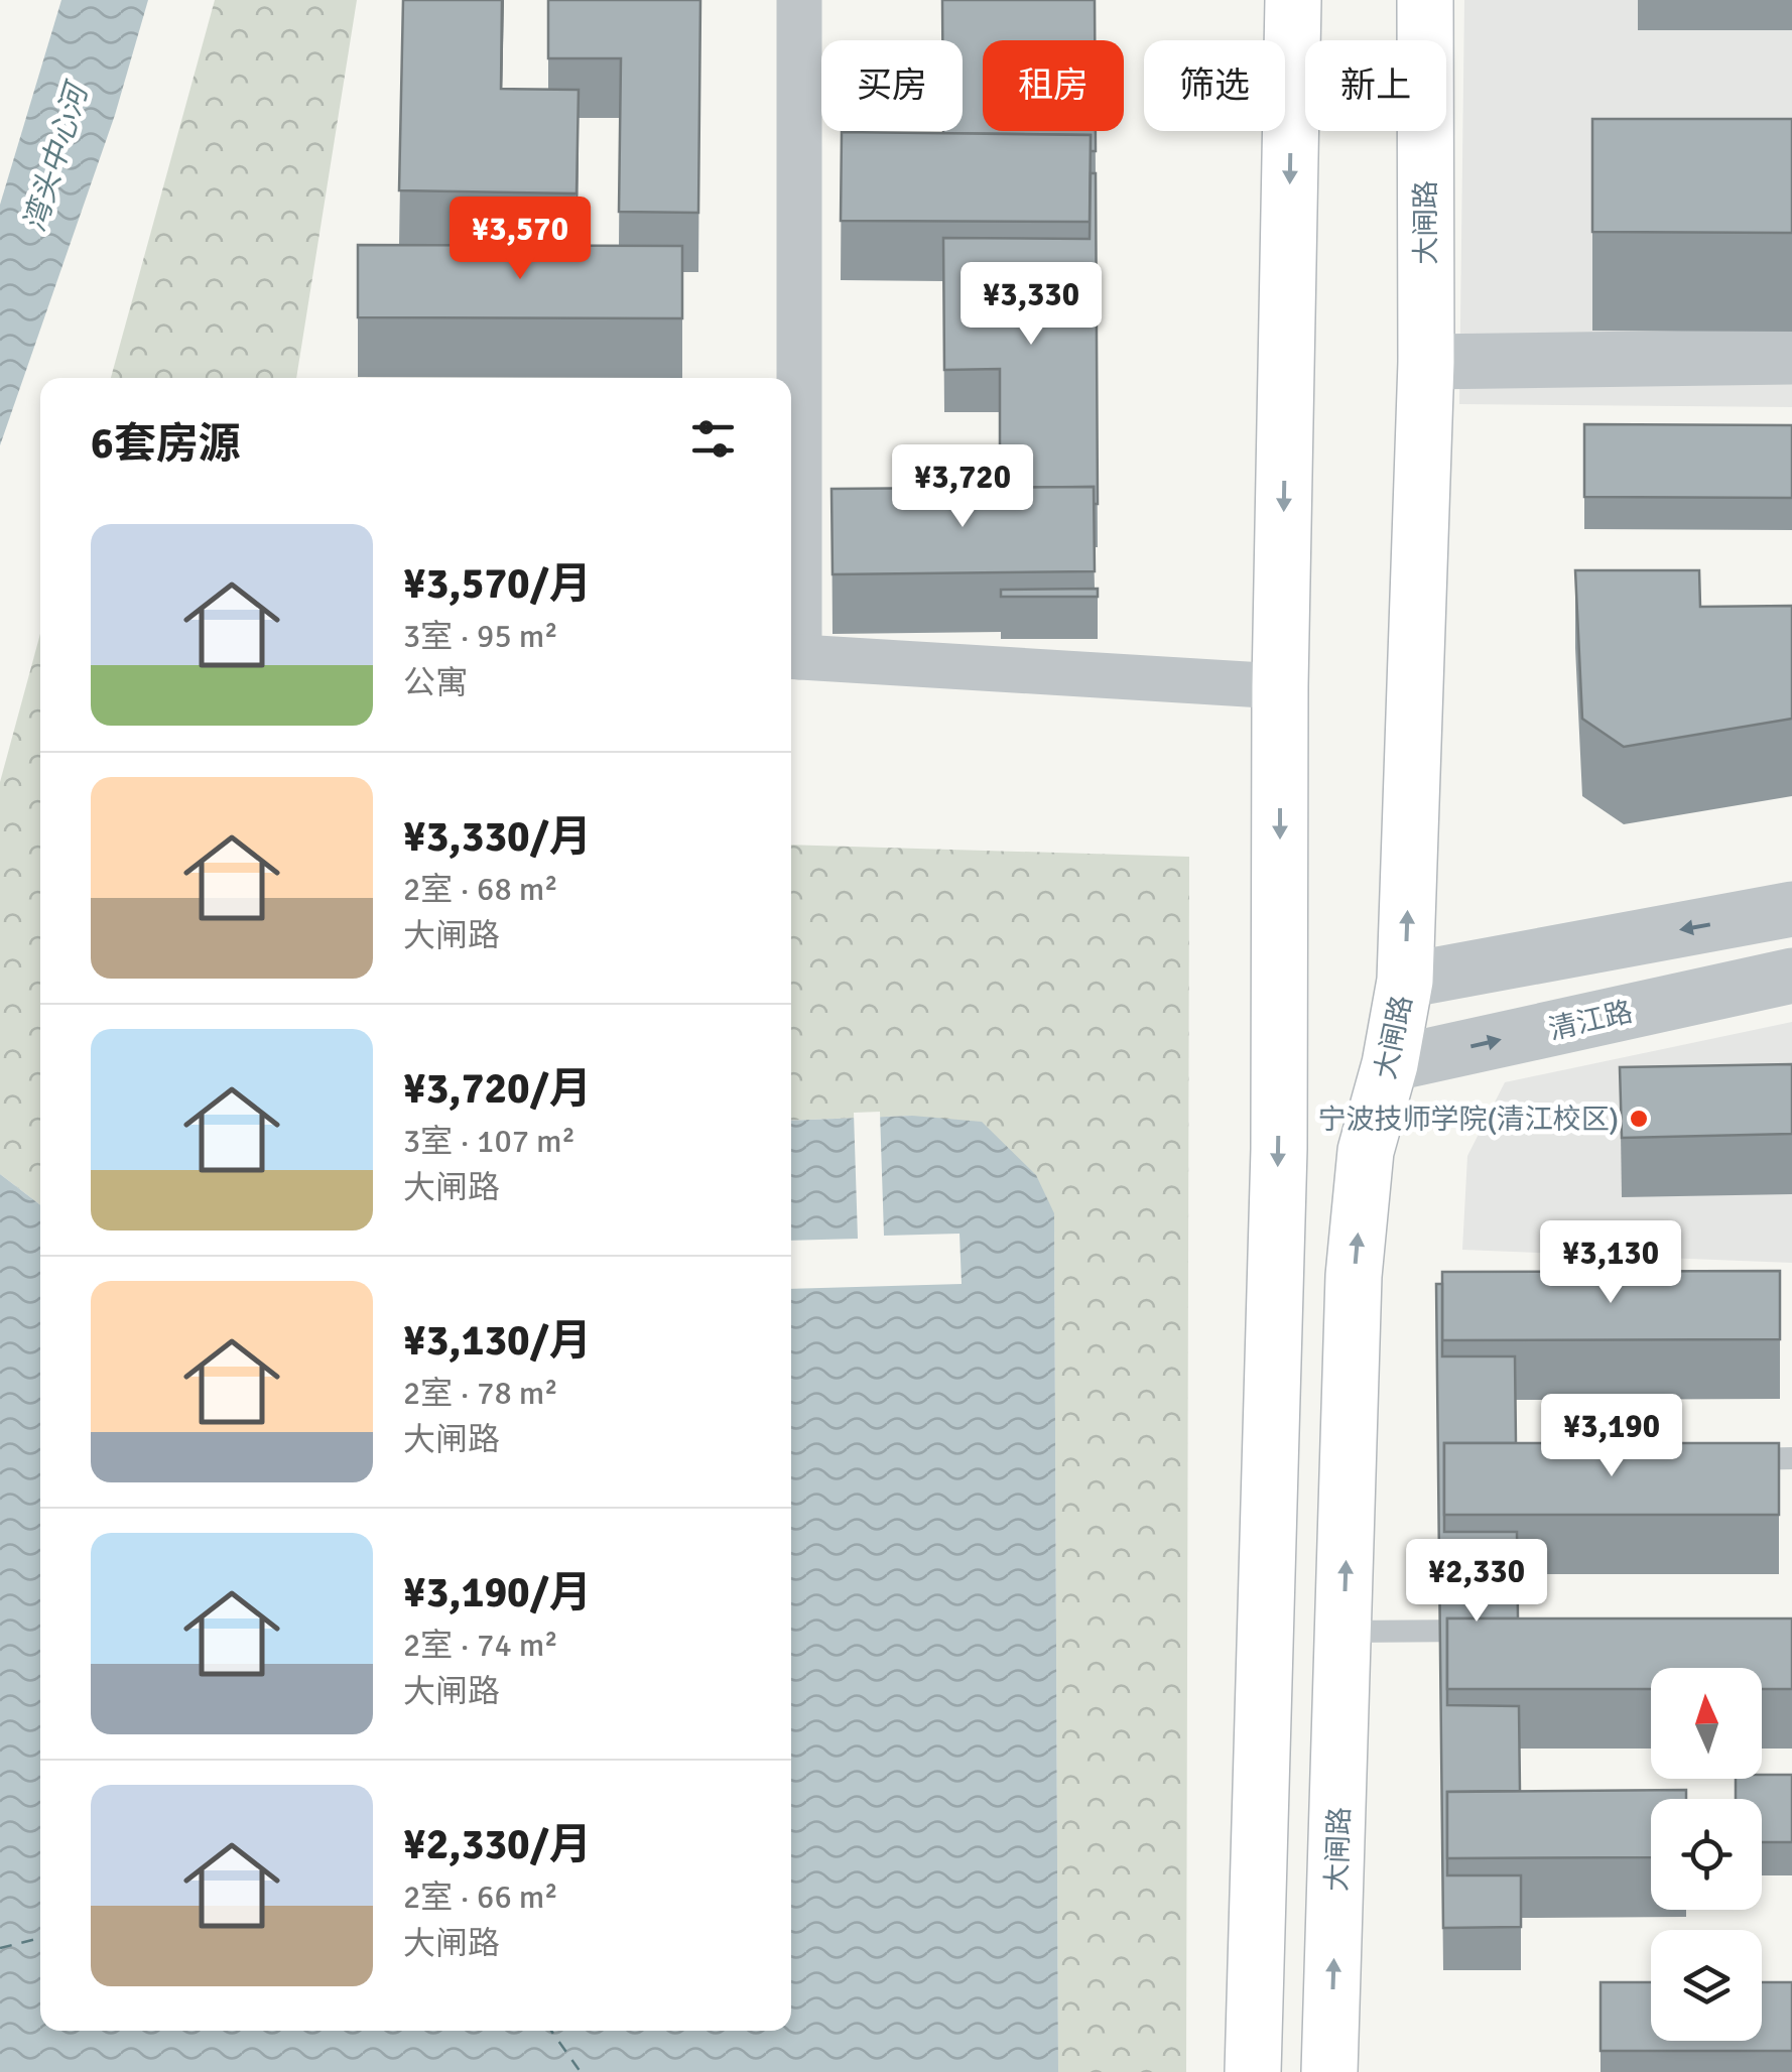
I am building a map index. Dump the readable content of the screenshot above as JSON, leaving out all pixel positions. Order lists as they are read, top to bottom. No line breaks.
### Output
{"streets":{"main road":["大闸路"],"street":["清江路"]},"crossings":[["大闸路","清江路"]],"water":["湾头中心河"],"places":["宁波技师学院(清江校区)"],"north":"top","page":{"chip":["买房","租房","筛选","新上"],"price":["¥3,570","¥3,330","¥3,720","¥3,130","¥3,190","¥2,330"],"heading":"6套房源","list":[{"name":"¥3,570/月","note":"3室 · 95 m² · 公寓"},{"name":"¥3,330/月","note":"2室 · 68 m² · 大闸路"},{"name":"¥3,720/月","note":"3室 · 107 m² · 大闸路"},{"name":"¥3,130/月","note":"2室 · 78 m² · 大闸路"},{"name":"¥3,190/月","note":"2室 · 74 m² · 大闸路"},{"name":"¥2,330/月","note":"2室 · 66 m² · 大闸路"}]}}
